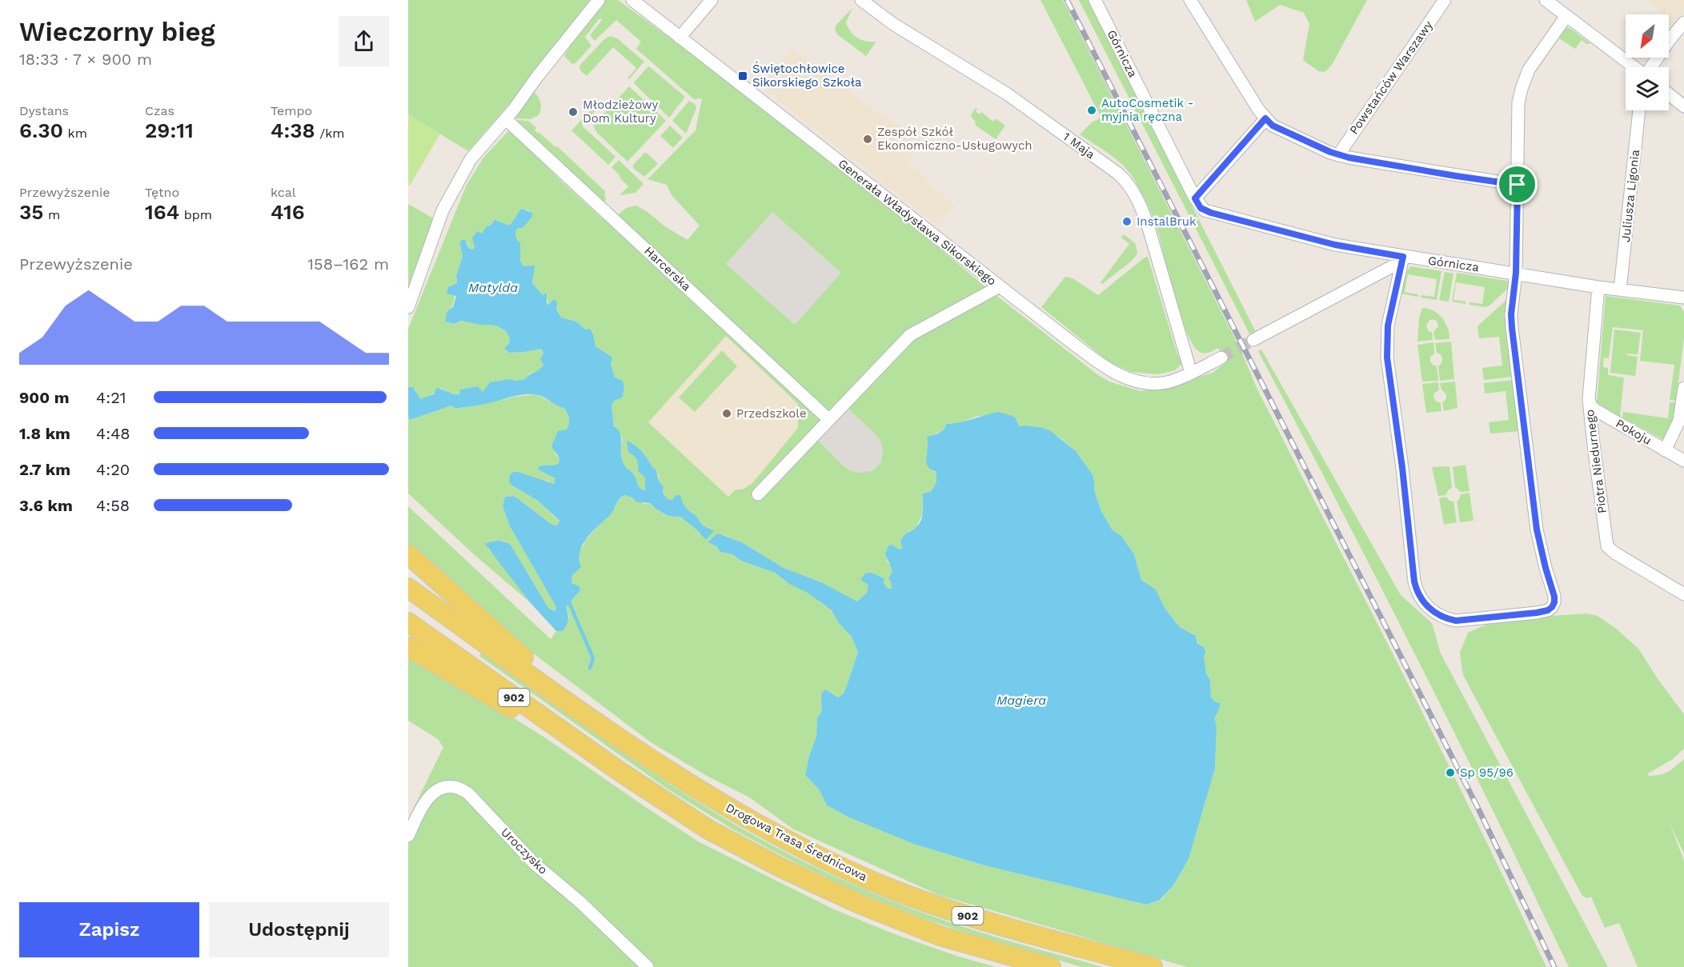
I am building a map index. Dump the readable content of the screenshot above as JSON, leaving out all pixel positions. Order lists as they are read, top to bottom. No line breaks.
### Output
{"streets":{"main road":["902","Drogowa Trasa Średnicowa"],"street":["Górnicza","Powstańców Warszawy","1 Maja","Juliusza Ligonia","Generała Władysława Sikorskiego","Harcerska","Pokoju","Piotra Niedurnego","Uroczysko"]},"crossings":[["Górnicza","Juliusza Ligonia"],["Górnicza","Piotra Niedurnego"],["1 Maja","Generała Władysława Sikorskiego"],["Pokoju","Piotra Niedurnego"]],"water":["Matylda","Magiera"],"places":{"transit":["Świętochłowice Sikorskiego Szkoła"],"other":["AutoCosmetik - myjnia ręczna","Młodzieżowy Dom Kultury","Zespół Szkół Ekonomiczno-Usługowych","InstalBruk","Przedszkole","Sp 95/96"]},"north":"bottom left","page":{"heading":["Wieczorny bieg","18:33 · 7 × 900 m"],"stats":[["Dystans","6.30 km"],["Czas","29:11"],["Tempo","4:38 /km"],["Przewyższenie","35 m"],["Tętno","164 bpm"],["kcal","416"]],"chart":["Przewyższenie","158–162 m"],"list":[{"name":"900 m","note":"4:21"},{"name":"1.8 km","note":"4:48"},{"name":"2.7 km","note":"4:20"},{"name":"3.6 km","note":"4:58"}],"buttons":["Zapisz","Udostępnij"]}}
